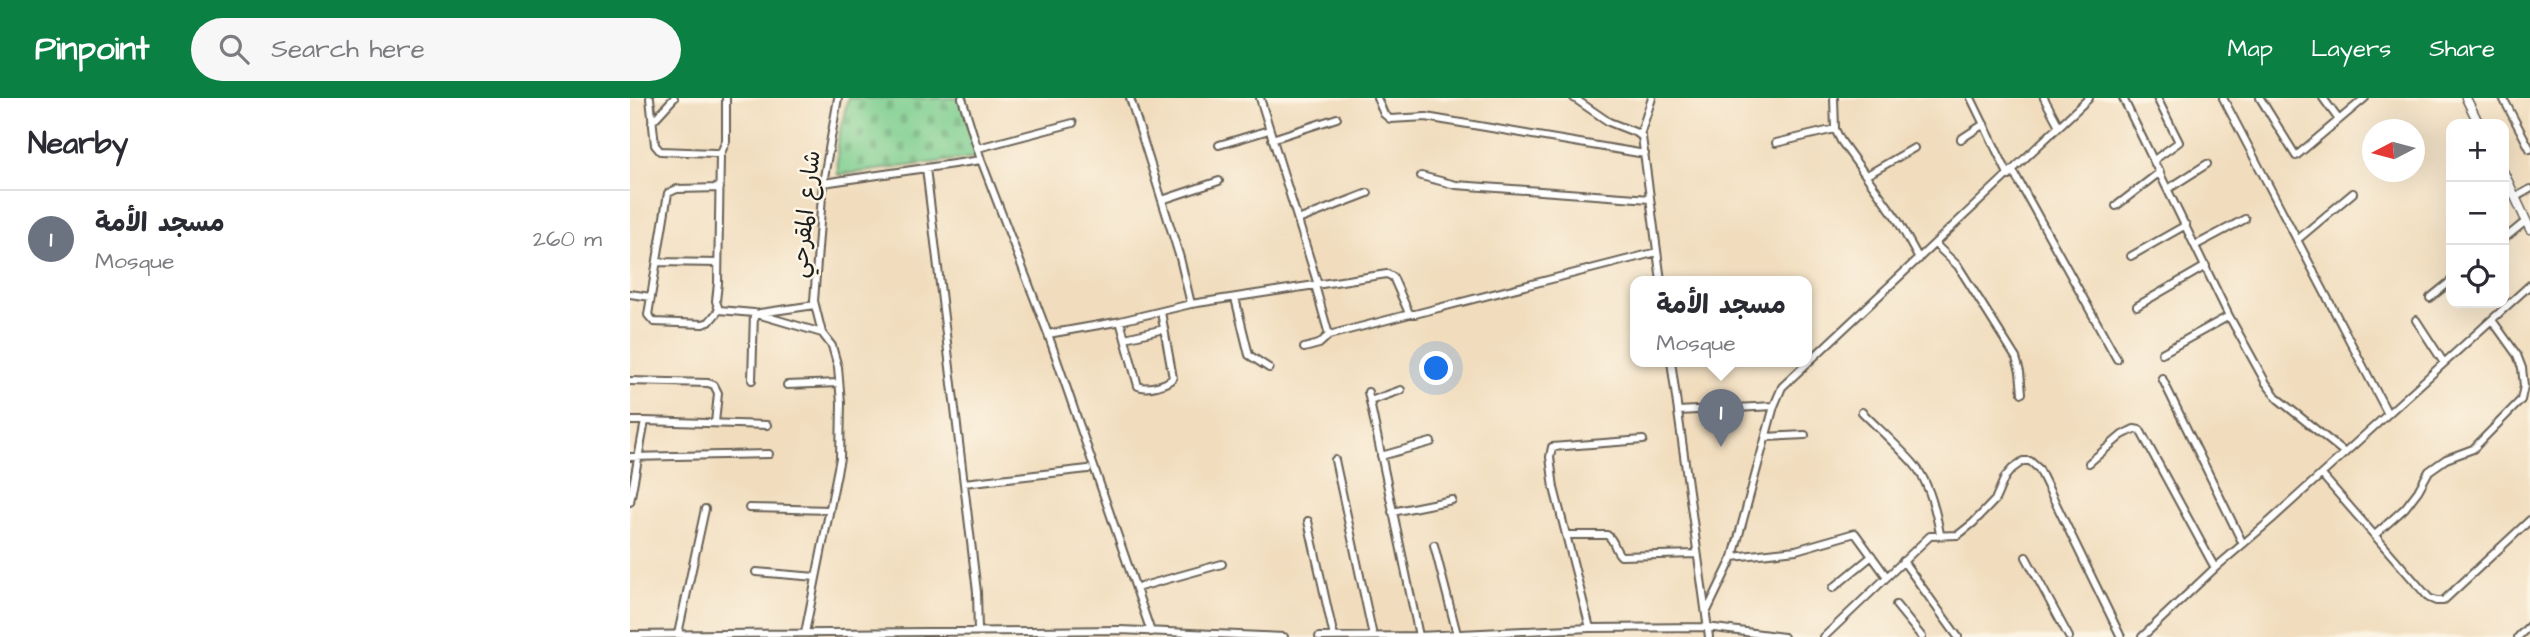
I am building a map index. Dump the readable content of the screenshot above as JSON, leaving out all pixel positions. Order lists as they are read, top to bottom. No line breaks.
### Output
{"streets":{"street":["شارع المقرحي"]},"north":"left","page":{"header":"Pinpoint","search":"Search here","nav":["Map","Layers","Share"],"heading":"Nearby","map_buttons":["+","−"],"list":[{"mark":"1","name":"مسجد الأمة","note":"Mosque","value":"260 m"}],"popup":["مسجد الأمة","Mosque"],"pins":"1"}}
